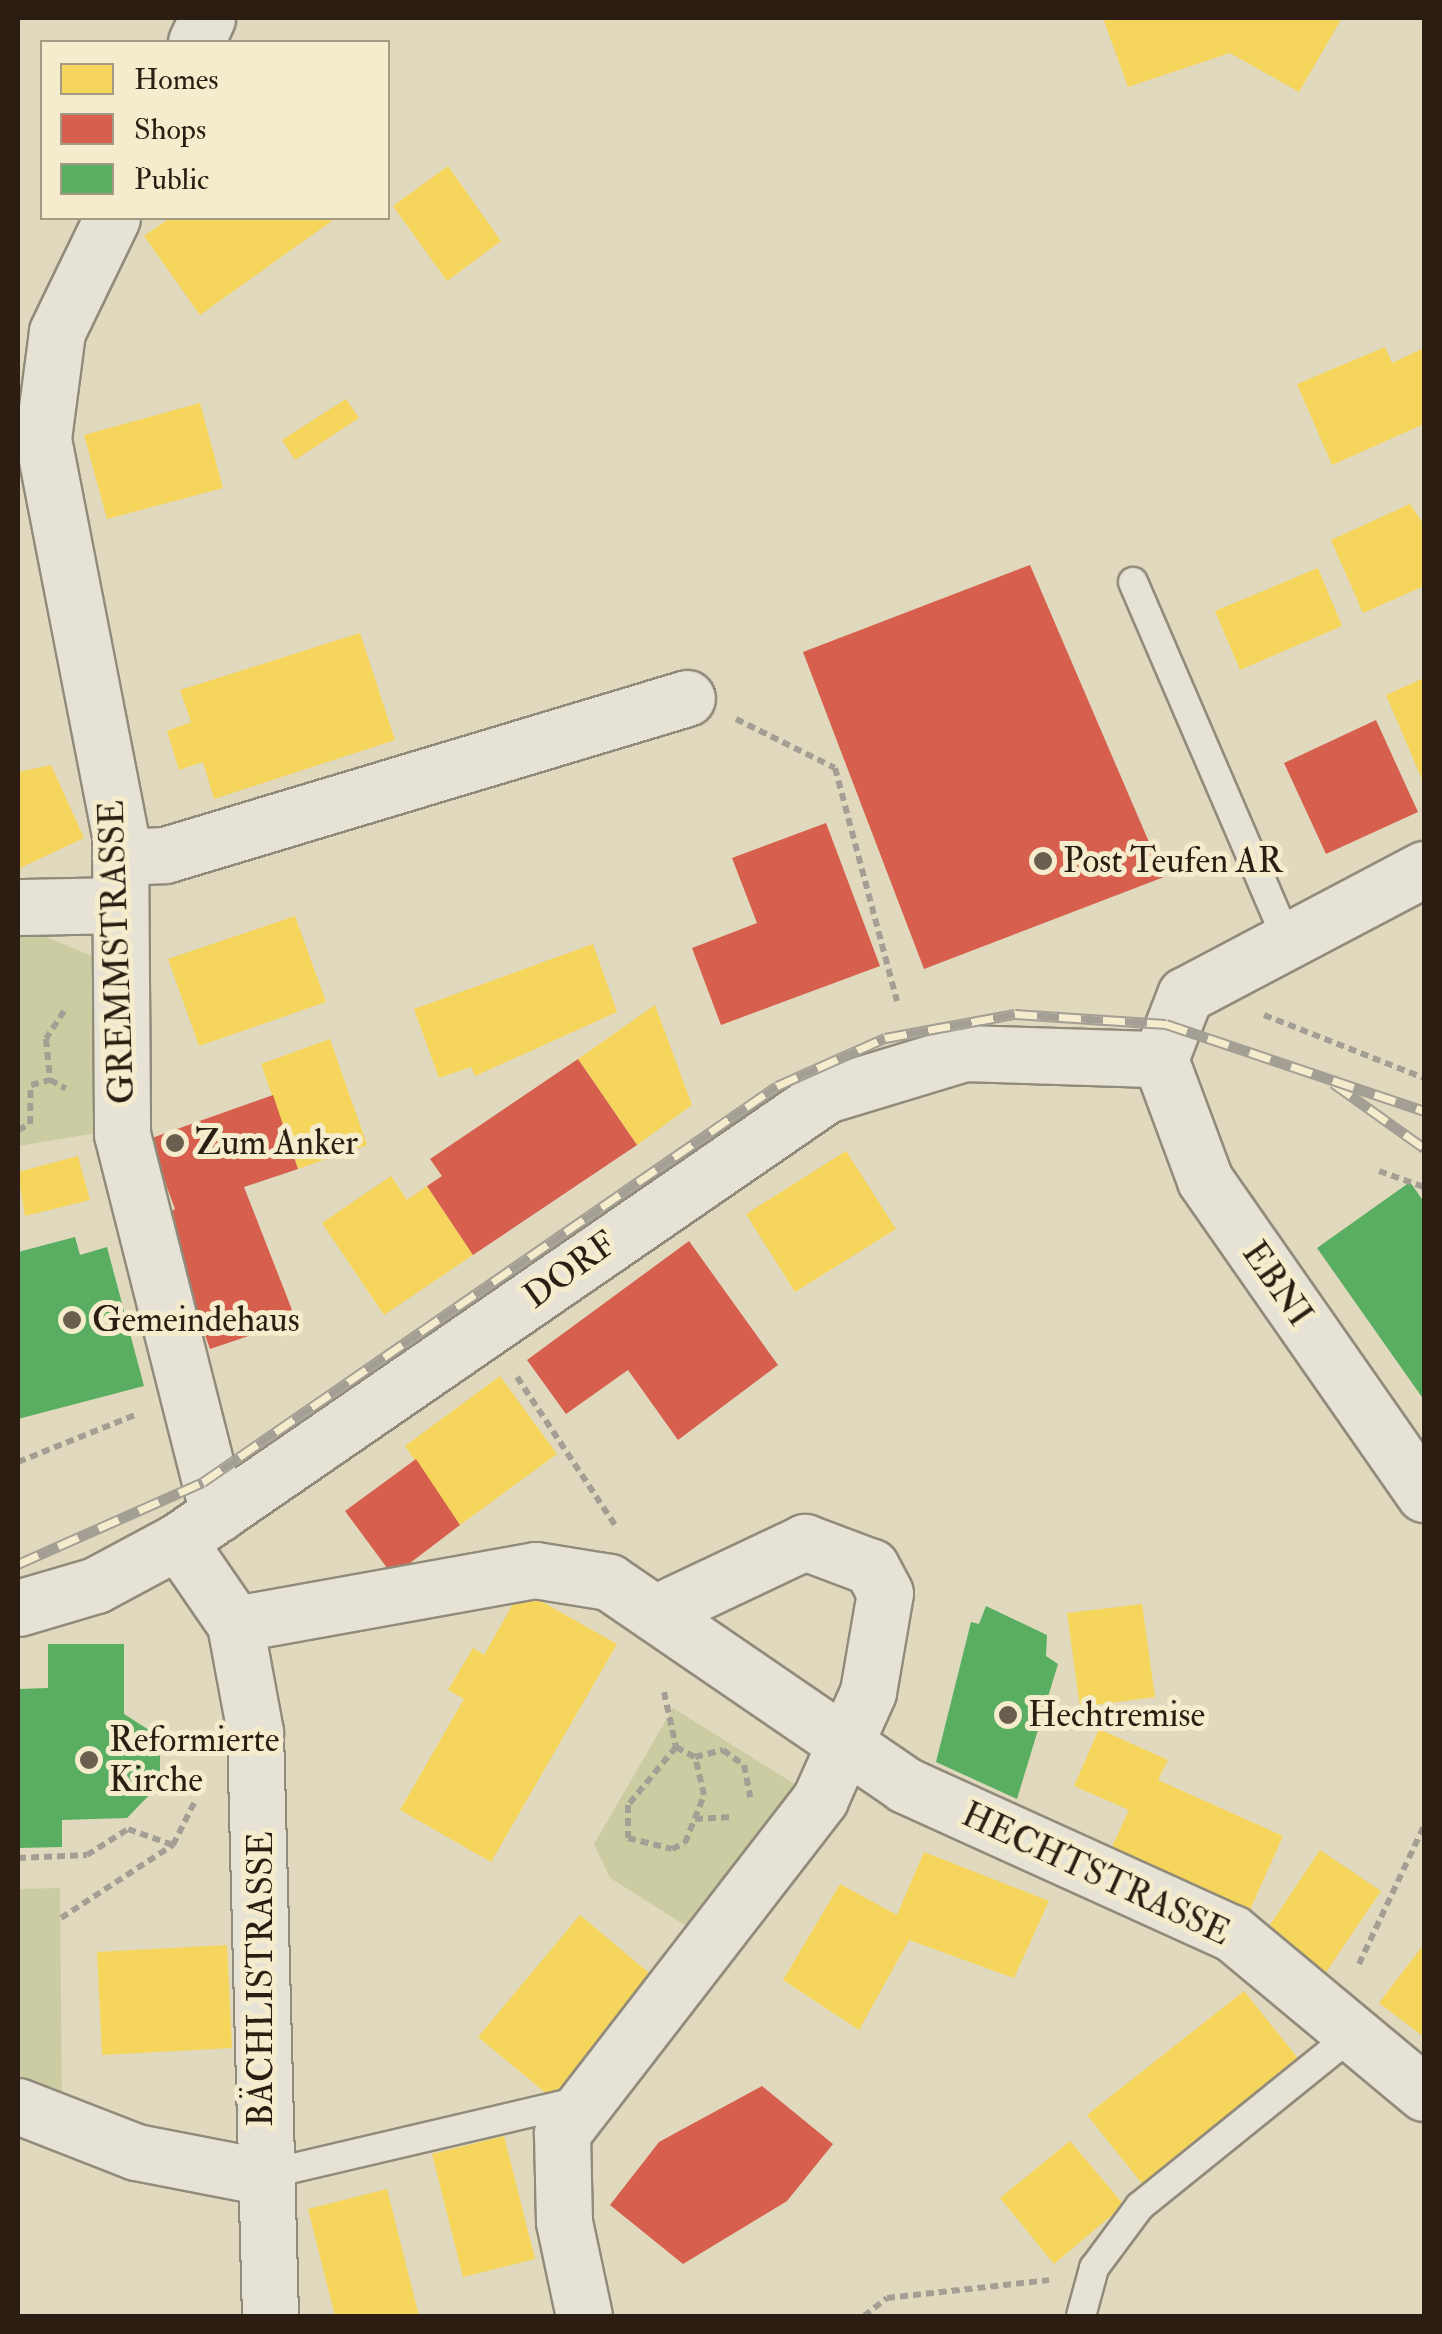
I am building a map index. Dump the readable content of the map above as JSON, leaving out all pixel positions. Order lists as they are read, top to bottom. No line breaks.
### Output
{"streets":{"street":["GREMMSTRASSE","DORF","EBNI","HECHTSTRASSE","BÄCHLISTRASSE"]},"crossings":[["GREMMSTRASSE","DORF"],["GREMMSTRASSE","BÄCHLISTRASSE"],["DORF","EBNI"],["DORF","BÄCHLISTRASSE"],["HECHTSTRASSE","BÄCHLISTRASSE"]],"places":["Post Teufen AR","Zum Anker","Gemeindehaus","Hechtremise","Reformierte Kirche"],"legend":["Homes","Shops","Public"]}
